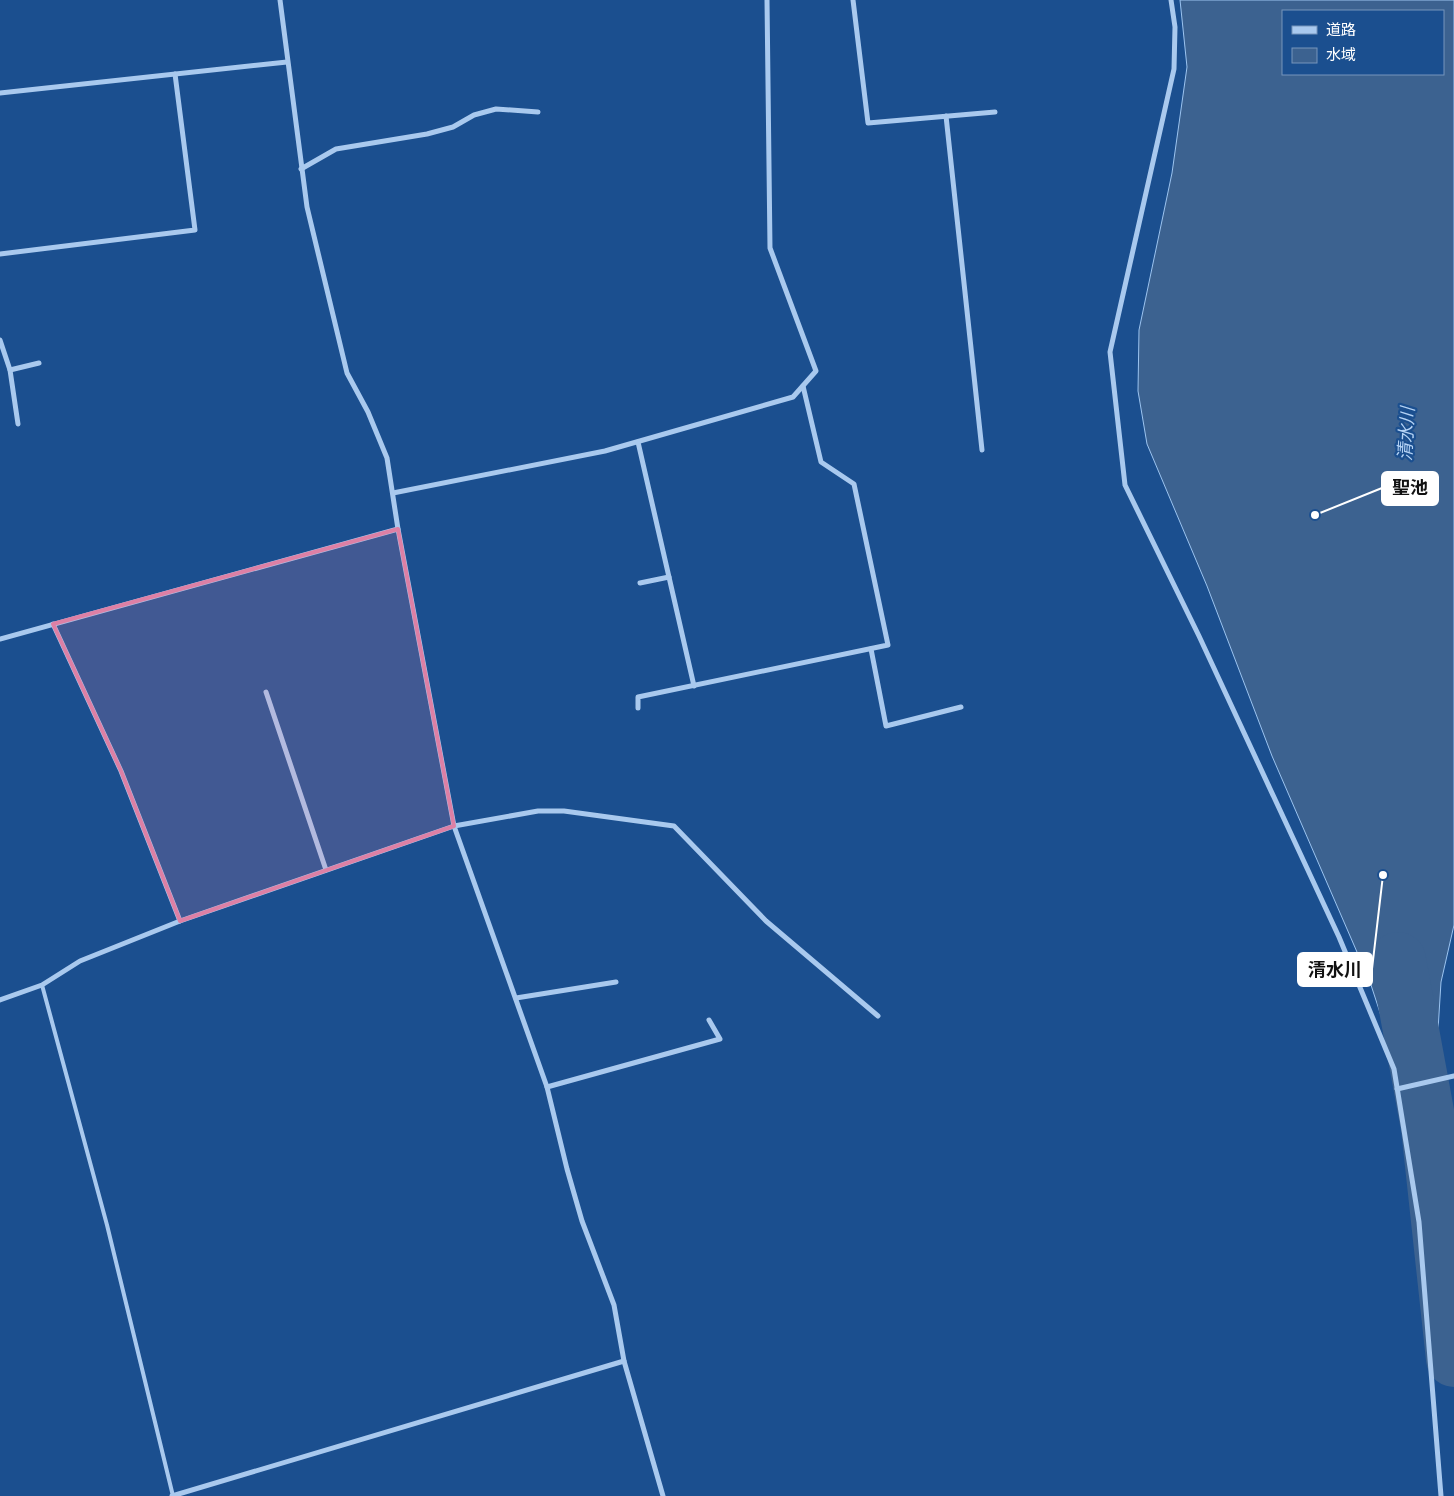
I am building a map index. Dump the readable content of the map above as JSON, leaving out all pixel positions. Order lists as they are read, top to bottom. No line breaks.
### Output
{"water":["清水川"],"places":["聖池","清水川"],"legend":["道路","水域"]}
